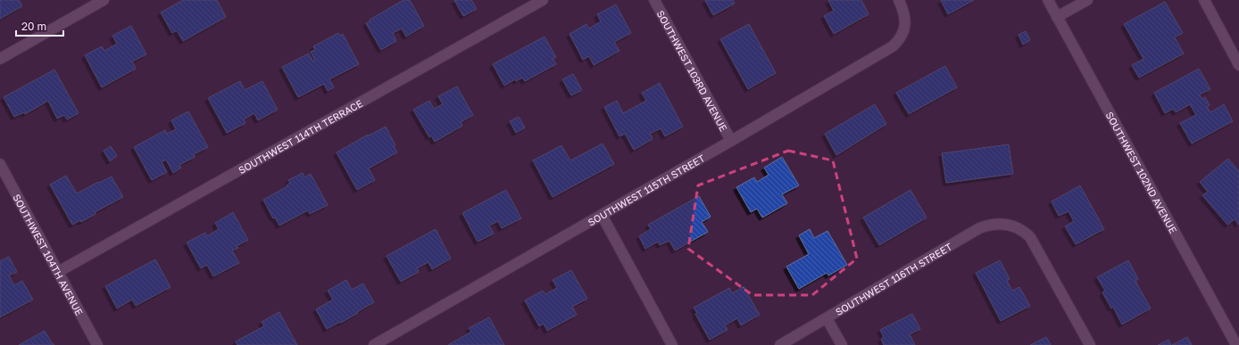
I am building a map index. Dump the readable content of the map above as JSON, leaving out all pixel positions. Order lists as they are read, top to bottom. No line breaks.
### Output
{"streets":{"street":["SOUTHWEST 103RD AVENUE","SOUTHWEST 114TH TERRACE","SOUTHWEST 102ND AVENUE","SOUTHWEST 115TH STREET","SOUTHWEST 104TH AVENUE","SOUTHWEST 116TH STREET"]},"crossings":[["SOUTHWEST 103RD AVENUE","SOUTHWEST 115TH STREET"],["SOUTHWEST 114TH TERRACE","SOUTHWEST 104TH AVENUE"]],"scale_bar":"20 m"}
